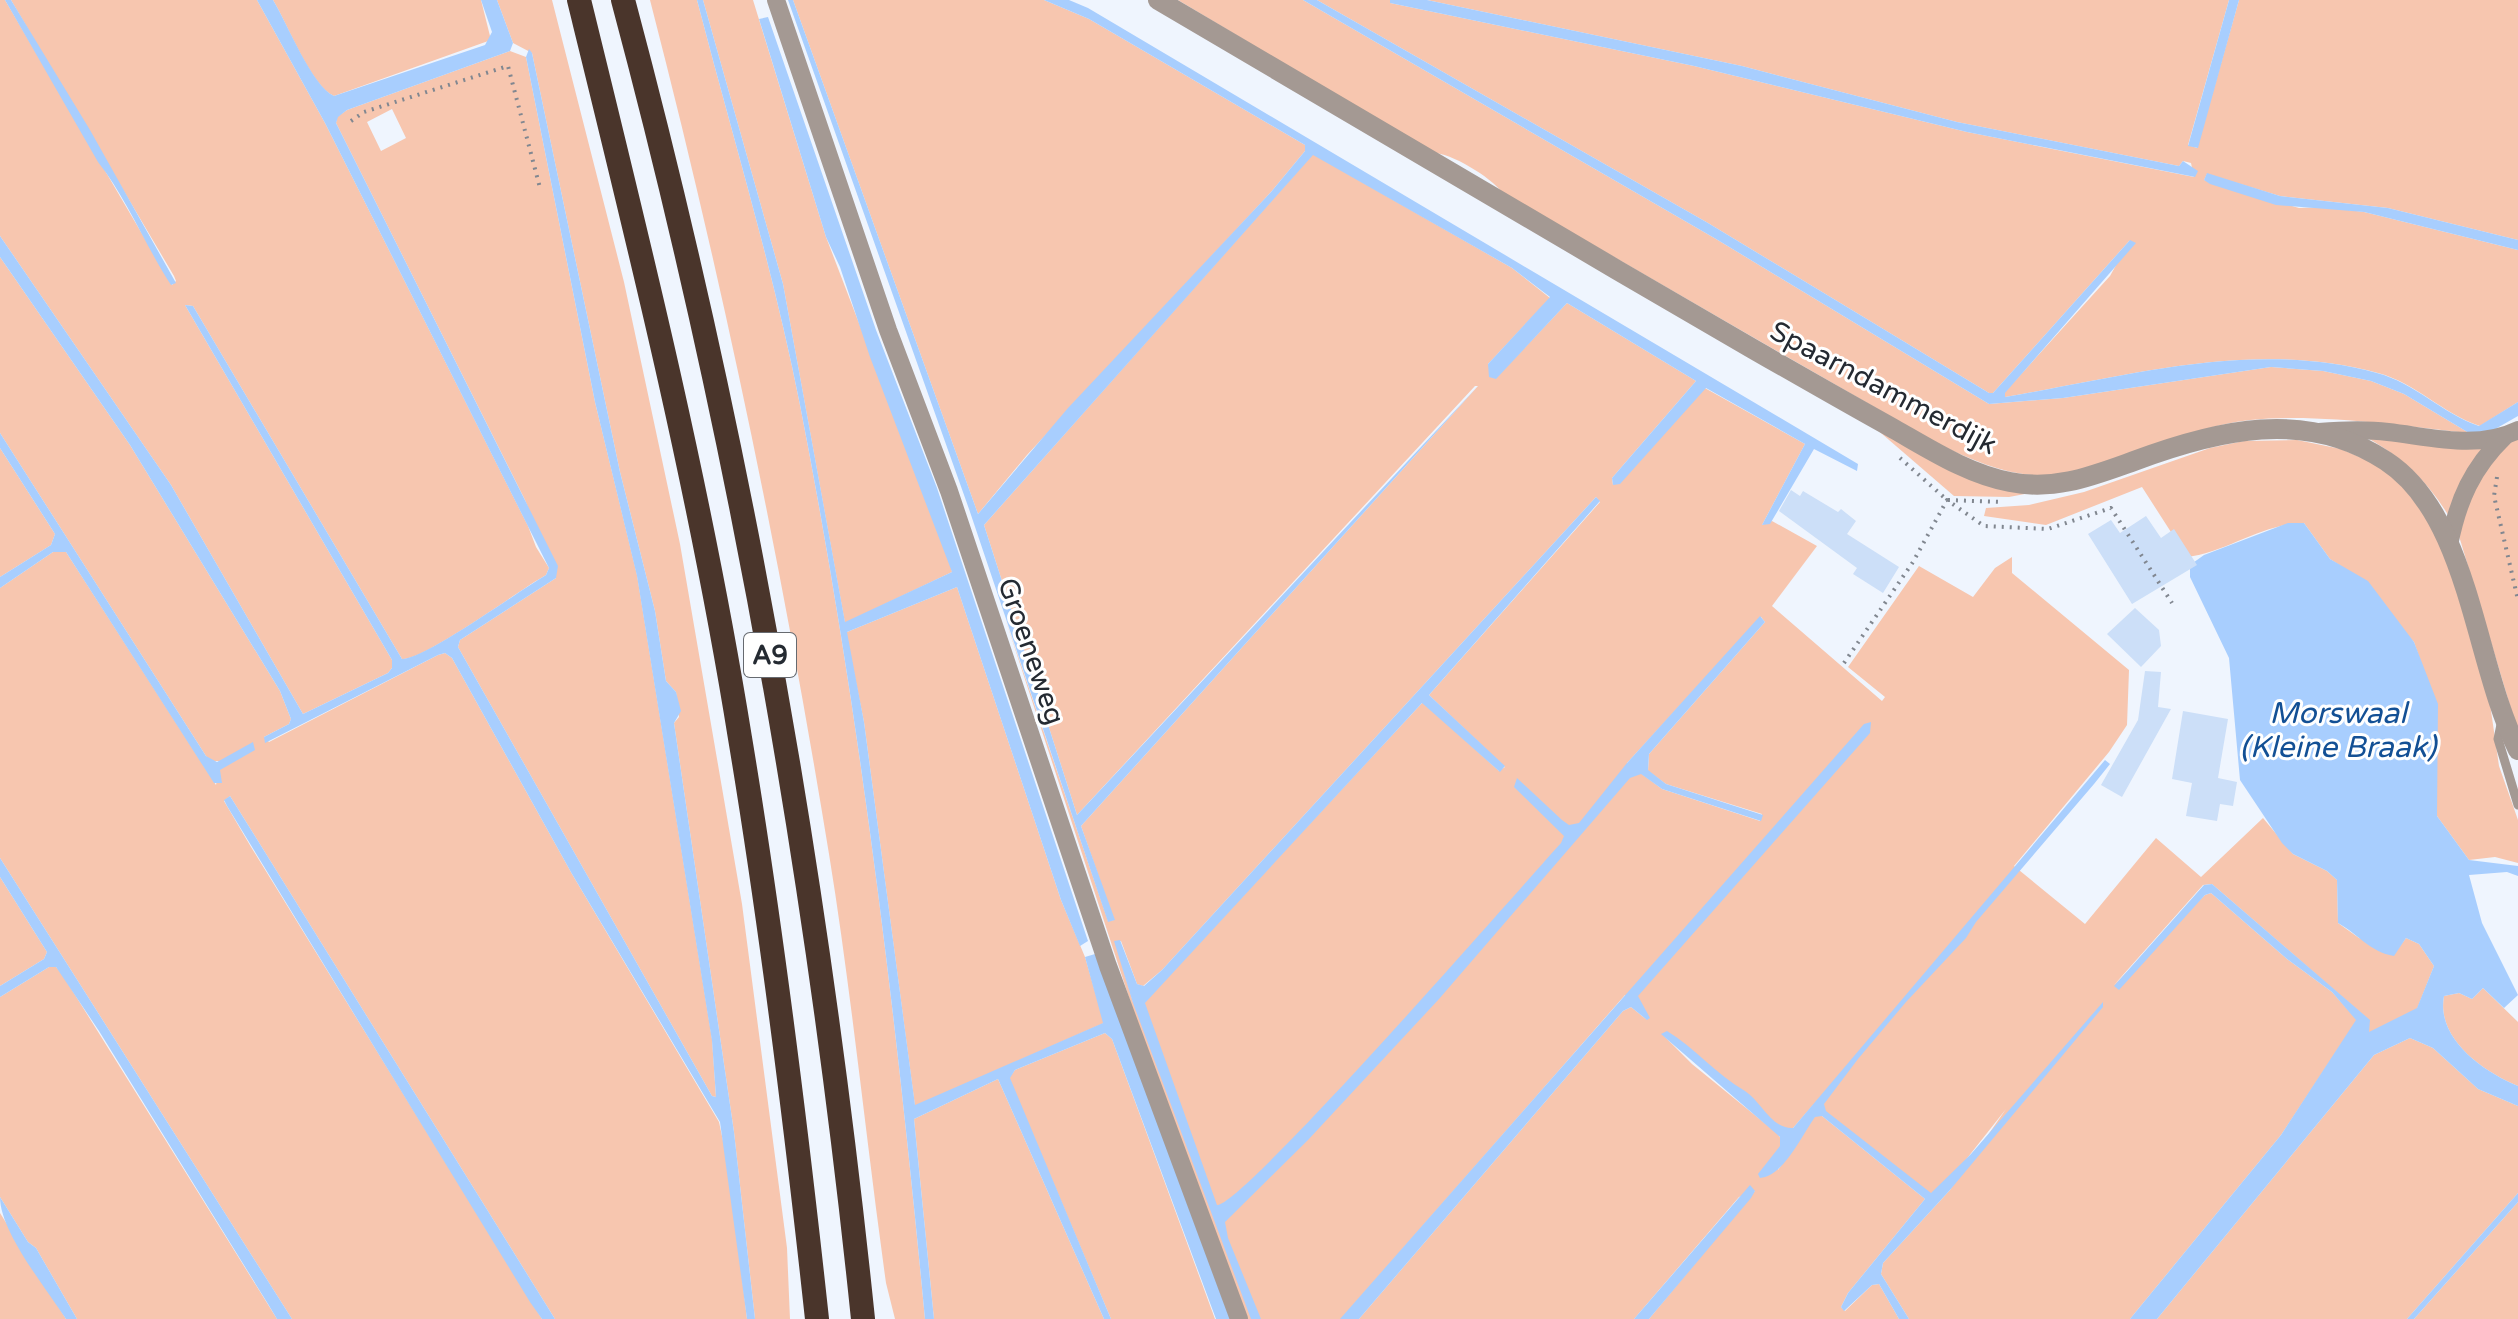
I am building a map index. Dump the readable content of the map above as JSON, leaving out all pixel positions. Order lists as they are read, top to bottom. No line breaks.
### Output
{"streets":{"highway":["A9"],"street":["Spaarndammerdijk","Groeneweg"]},"water":["Morswaal (Kleine Braak)"]}
